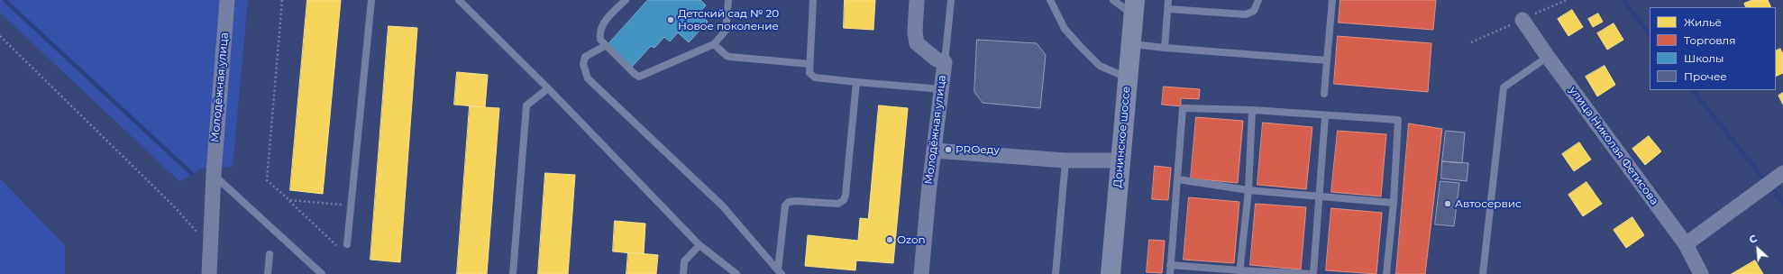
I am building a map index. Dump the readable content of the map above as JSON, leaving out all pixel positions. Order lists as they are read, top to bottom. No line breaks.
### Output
{"streets":{"main road":["Донинское шоссе"],"street":["Молодёжная улица","улица Николая Фетисова"]},"places":["Детский сад № 20 Новое поколение","PROеду","Автосервис","Ozon"],"legend":["Жильё","Торговля","Школы","Прочее"],"north":"top left"}
